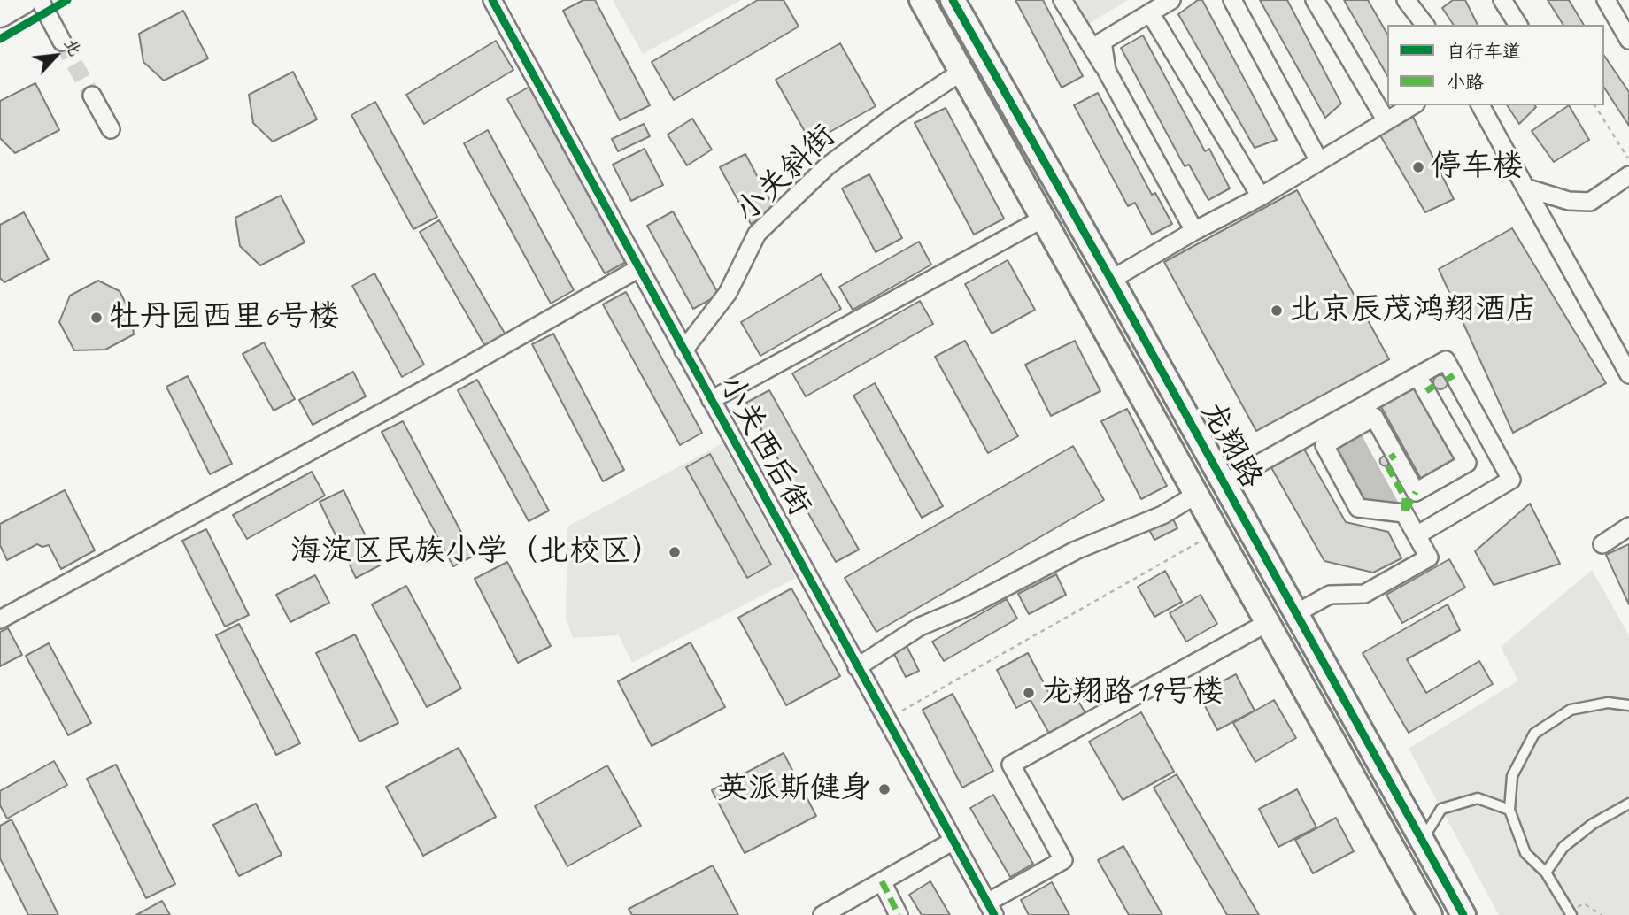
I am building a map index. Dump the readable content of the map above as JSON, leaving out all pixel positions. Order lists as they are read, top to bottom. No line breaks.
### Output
{"streets":{"street":["小关斜街","龙翔路","小关西后街"]},"crossings":[["小关斜街","龙翔路"],["小关斜街","小关西后街"]],"places":["停车楼","北京辰茂鸿翔酒店","牡丹园西里6号楼","海淀区民族小学（北校区）","龙翔路19号楼","英派斯健身"],"legend":["自行车道","小路"],"north":"top right"}
